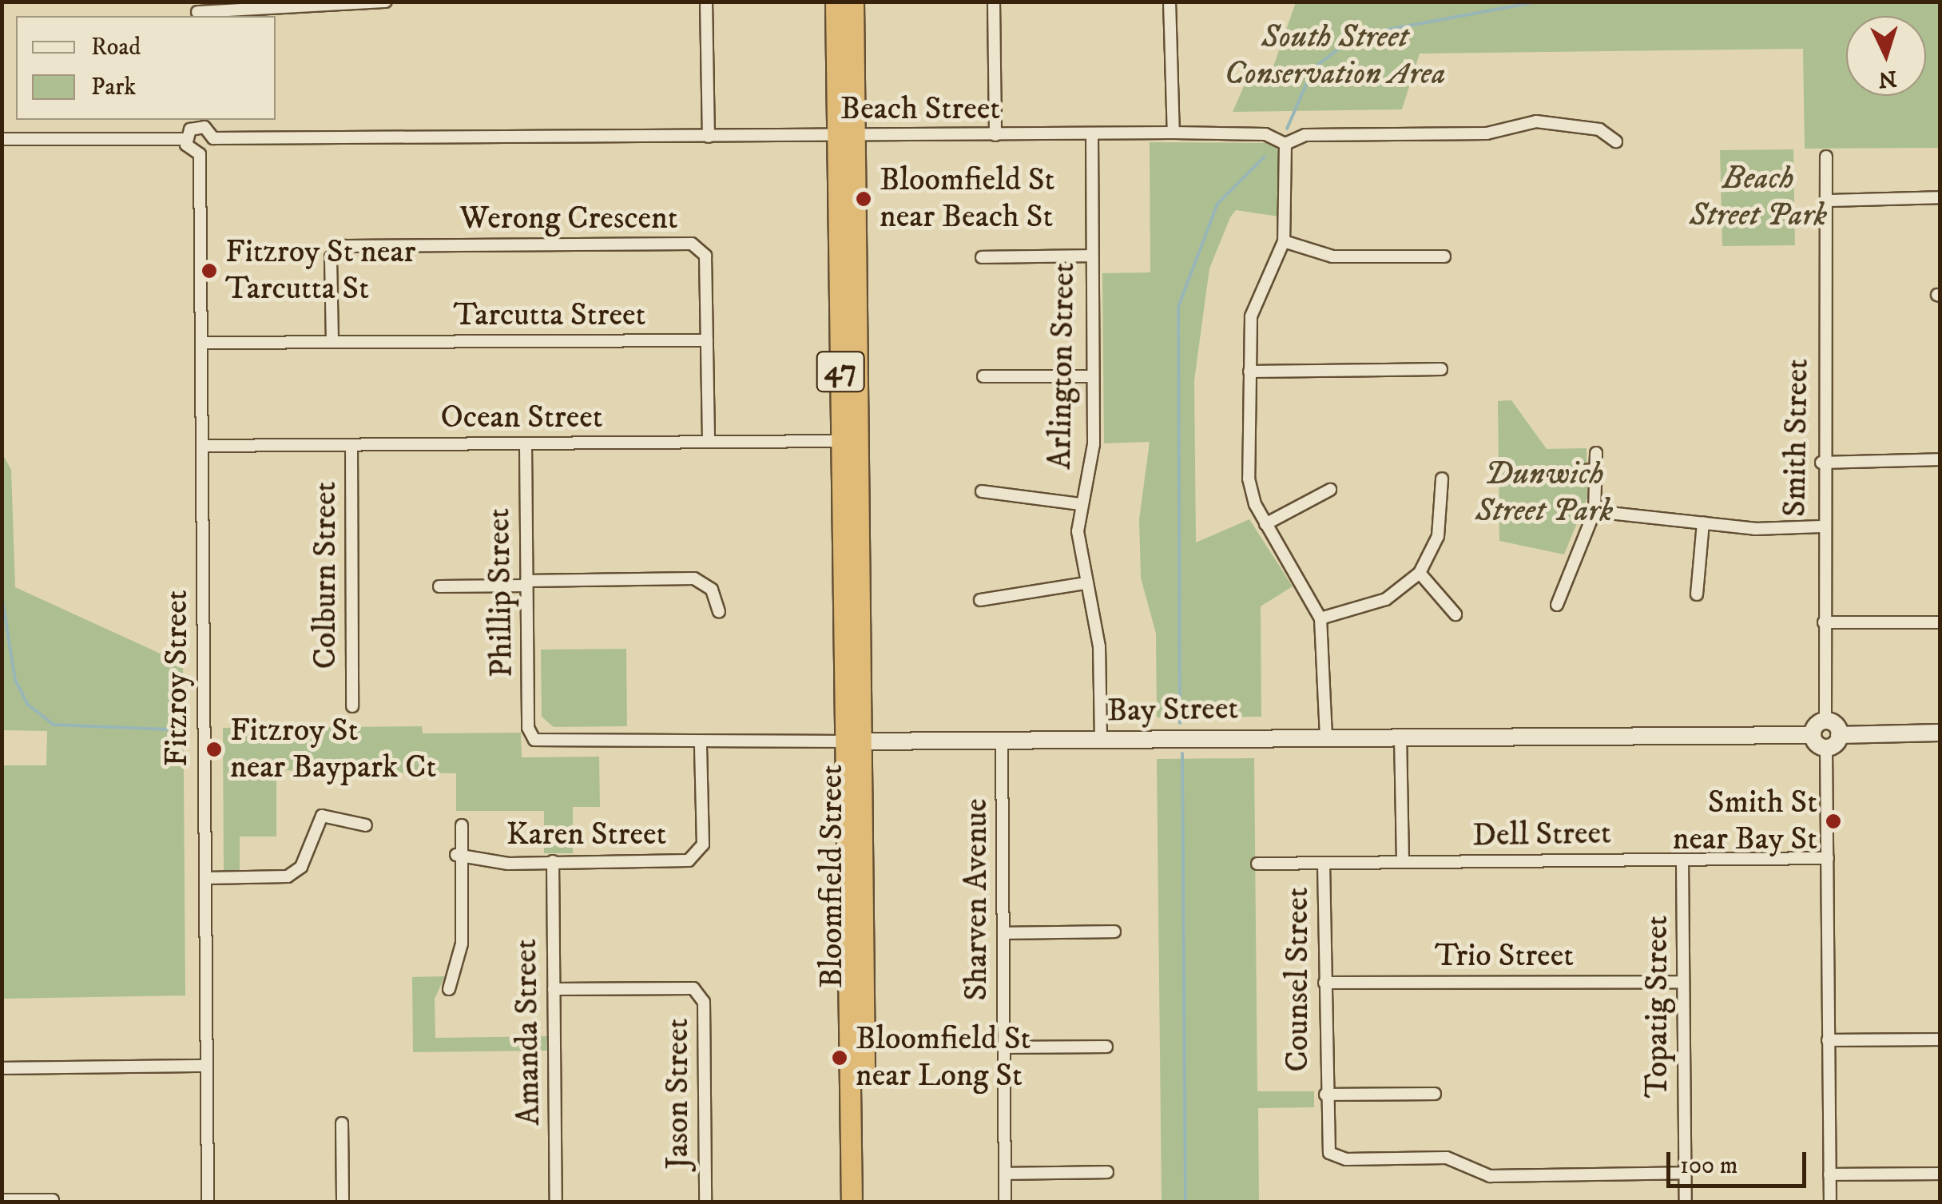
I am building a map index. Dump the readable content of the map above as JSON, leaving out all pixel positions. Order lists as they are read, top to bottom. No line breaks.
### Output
{"streets":{"highway":["47","Bloomfield Street"],"street":["Beach Street","Werong Crescent","Tarcutta Street","Arlington Street","Ocean Street","Smith Street","Colburn Street","Phillip Street","Fitzroy Street","Bay Street","Karen Street","Dell Street","Sharven Avenue","Trio Street","Counsel Street","Topatig Street","Amanda Street","Jason Street"]},"crossings":[["Beach Street","Arlington Street"],["Beach Street","47"],["Werong Crescent","Tarcutta Street"],["Werong Crescent","Ocean Street"],["Tarcutta Street","Fitzroy Street"],["Arlington Street","Bay Street"],["47","Ocean Street"],["47","Bay Street"],["47","Bloomfield Street"],["Ocean Street","Colburn Street"],["Ocean Street","Phillip Street"],["Ocean Street","Fitzroy Street"],["Phillip Street","Bay Street"],["Bay Street","Karen Street"],["Bay Street","Bloomfield Street"],["Bay Street","Sharven Avenue"],["Karen Street","Amanda Street"],["Dell Street","Counsel Street"],["Dell Street","Topatig Street"],["Trio Street","Counsel Street"],["Trio Street","Topatig Street"],["Counsel Street","Topatig Street"],["Amanda Street","Jason Street"]],"parks":["South Street Conservation Area","Beach Street Park","Dunwich Street Park"],"places":["Bloomfield St near Beach St","Fitzroy St near Tarcutta St","Fitzroy St near Baypark Ct","Smith St near Bay St","Bloomfield St near Long St"],"legend":["Road","Park"],"scale_bar":"100 m","north":"bottom"}
